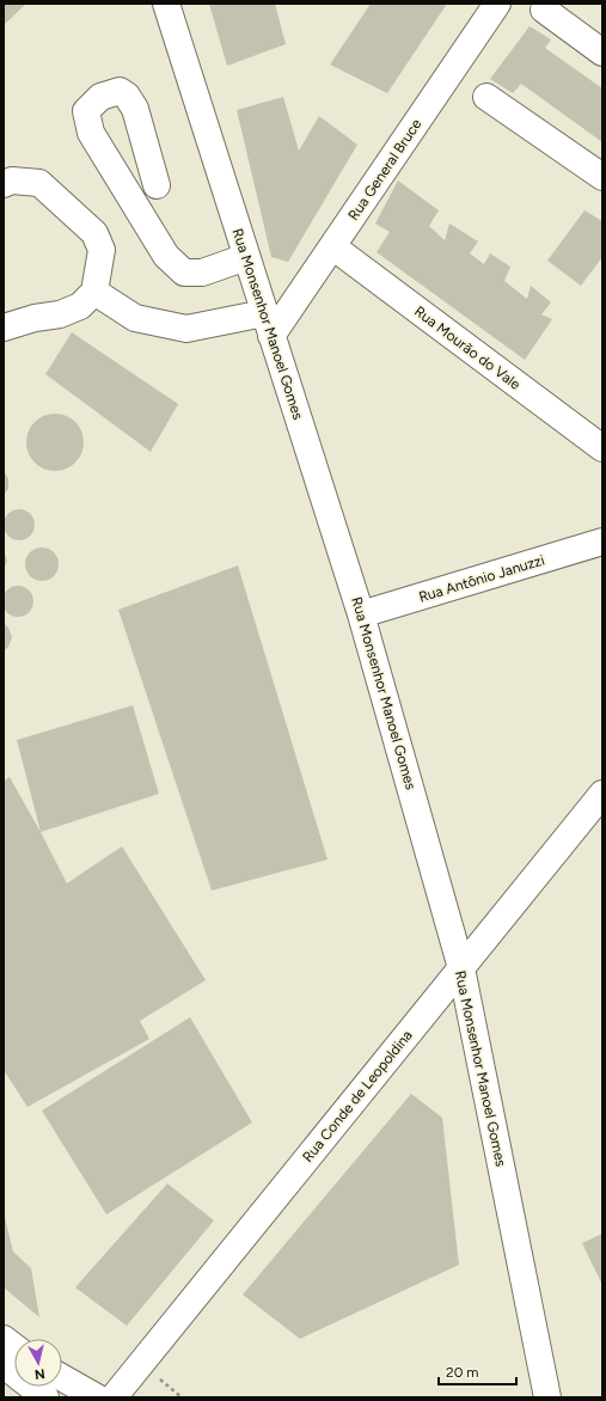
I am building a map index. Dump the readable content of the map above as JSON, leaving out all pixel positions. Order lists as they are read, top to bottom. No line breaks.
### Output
{"streets":{"main road":["Rua General Bruce","Rua Monsenhor Manoel Gomes","Rua Mourão do Vale","Rua Antônio Januzzi","Rua Conde de Leopoldina"]},"crossings":[["Rua General Bruce","Rua Monsenhor Manoel Gomes"],["Rua General Bruce","Rua Mourão do Vale"],["Rua Monsenhor Manoel Gomes","Rua Antônio Januzzi"],["Rua Monsenhor Manoel Gomes","Rua Conde de Leopoldina"]],"scale_bar":"20 m","north":"bottom"}
